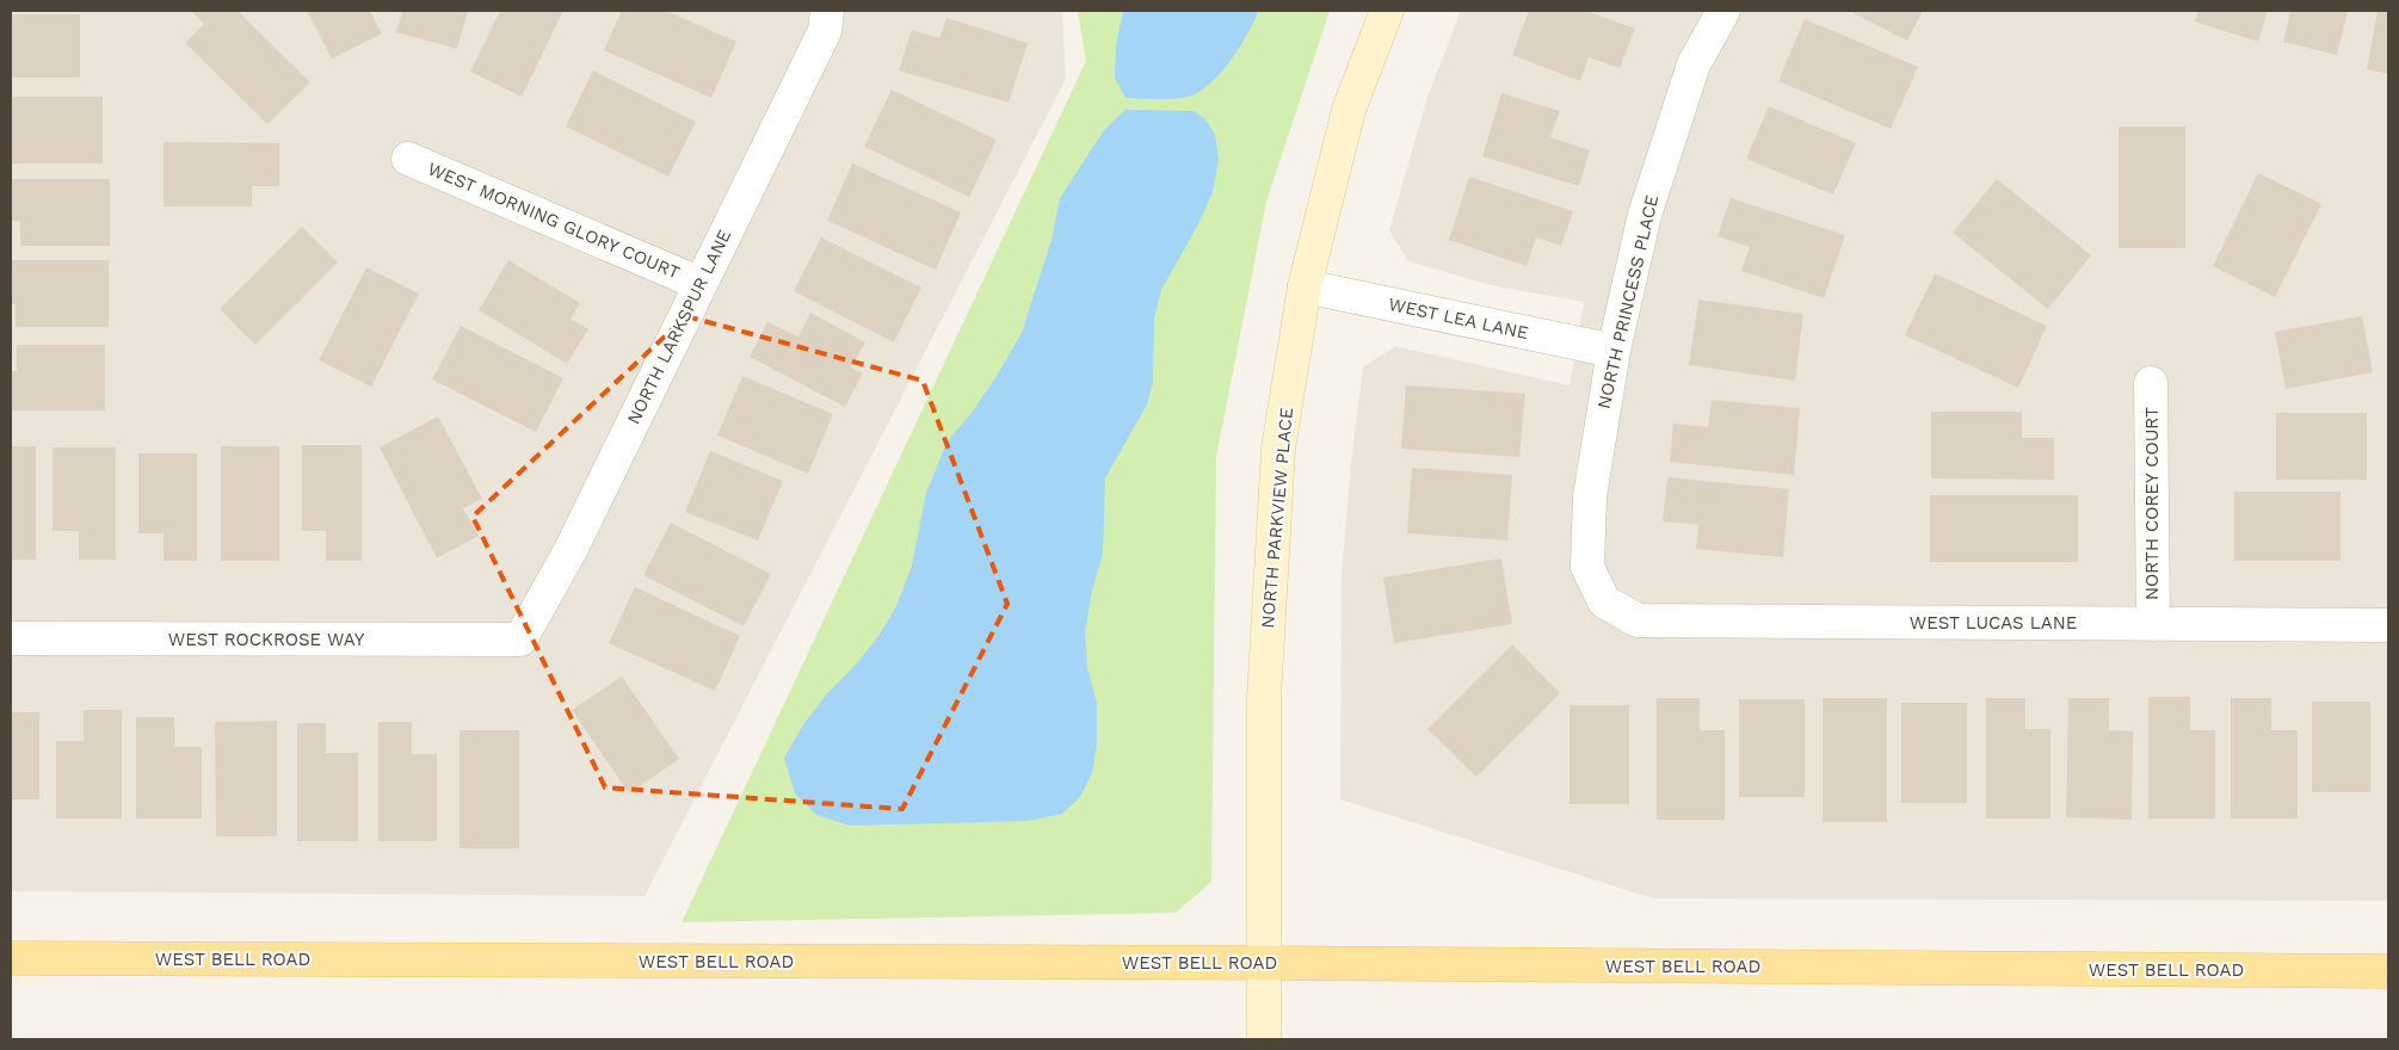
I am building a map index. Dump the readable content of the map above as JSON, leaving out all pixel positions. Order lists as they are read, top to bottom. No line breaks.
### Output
{"streets":{"main road":["WEST BELL ROAD"],"street":["WEST MORNING GLORY COURT","NORTH PRINCESS PLACE","WEST LEA LANE","NORTH LARKSPUR LANE","NORTH COREY COURT","NORTH PARKVIEW PLACE","WEST LUCAS LANE","WEST ROCKROSE WAY"]},"crossings":[["WEST MORNING GLORY COURT","NORTH LARKSPUR LANE"],["NORTH PRINCESS PLACE","WEST LEA LANE"],["NORTH PRINCESS PLACE","WEST LUCAS LANE"],["WEST LEA LANE","NORTH PARKVIEW PLACE"],["NORTH LARKSPUR LANE","WEST ROCKROSE WAY"],["NORTH COREY COURT","WEST LUCAS LANE"],["NORTH PARKVIEW PLACE","WEST BELL ROAD"]]}
